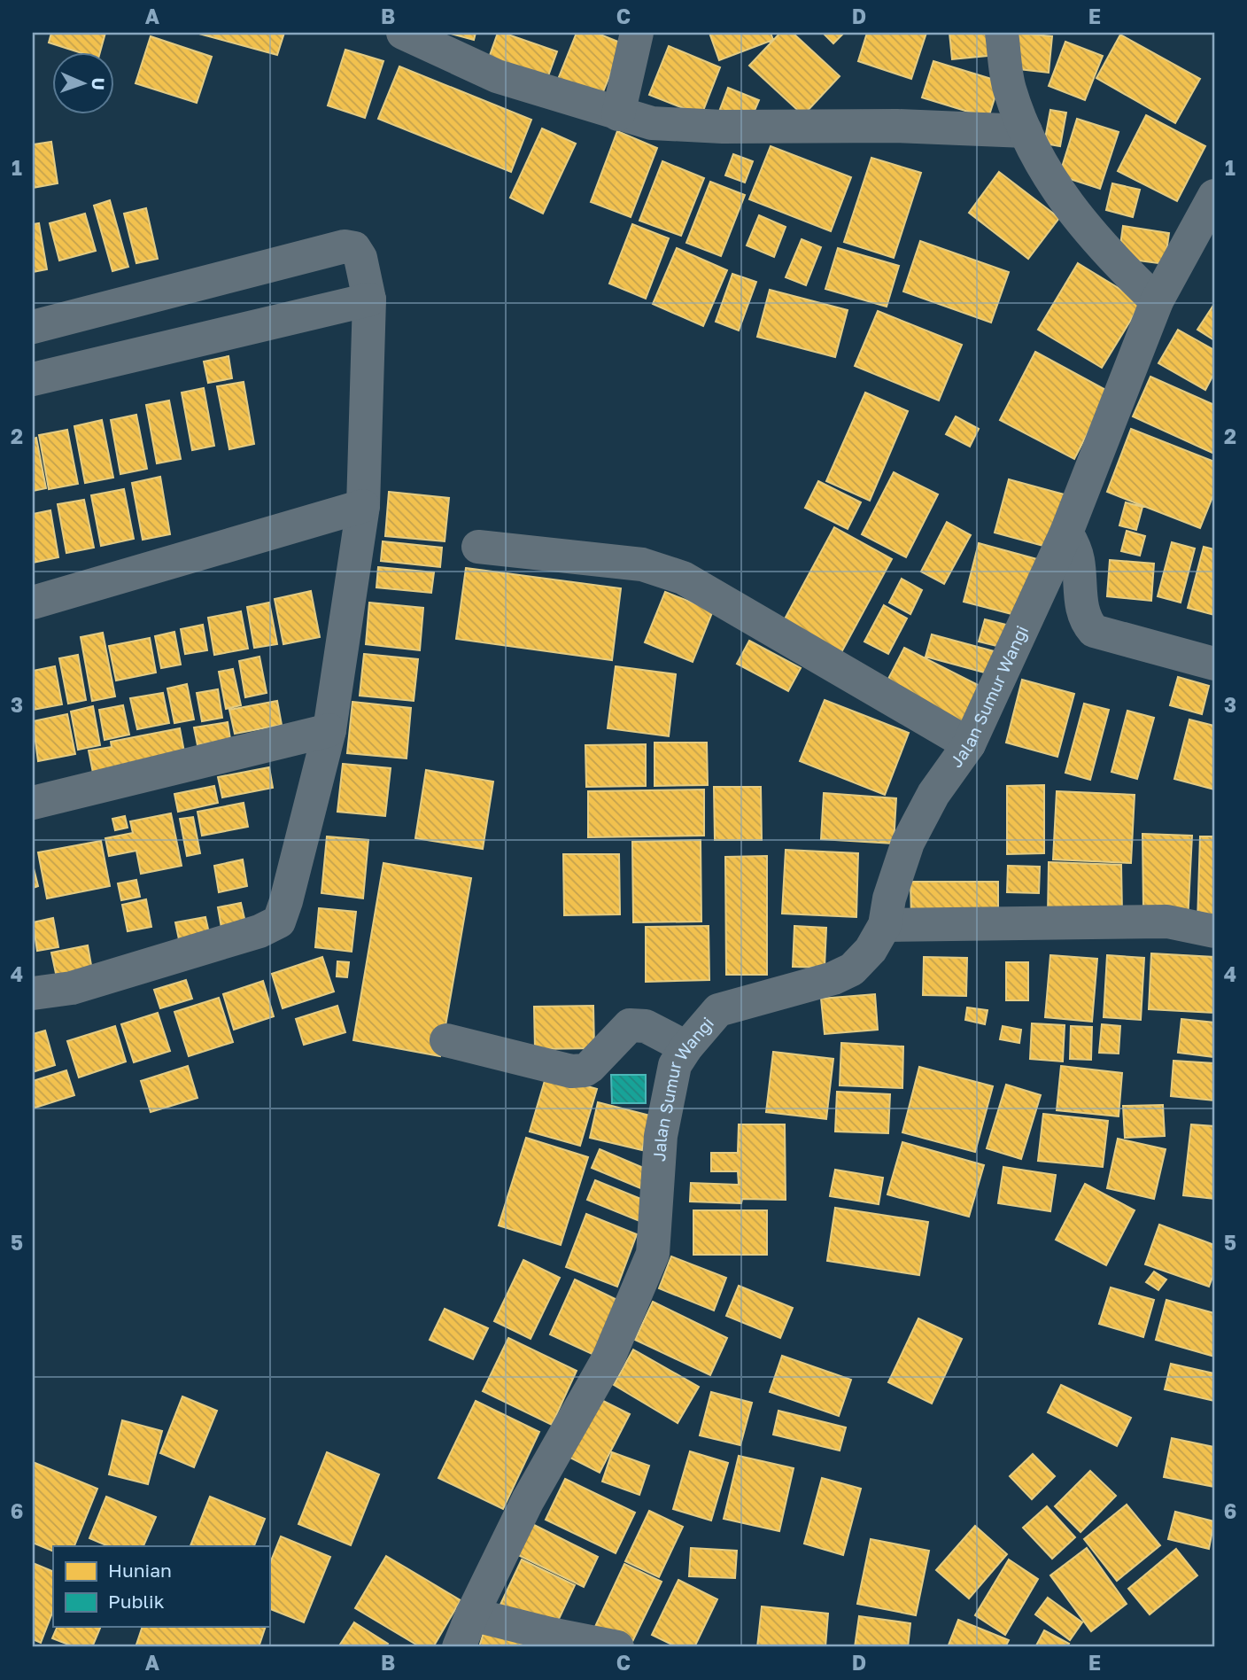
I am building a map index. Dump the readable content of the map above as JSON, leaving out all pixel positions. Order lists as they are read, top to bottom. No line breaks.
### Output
{"streets":{"street":["Jalan Sumur Wangi"]},"legend":["Hunian","Publik"],"north":"right","grid":{"columns":["A","B","C","D","E"],"rows":["1","2","3","4","5","6"]}}
